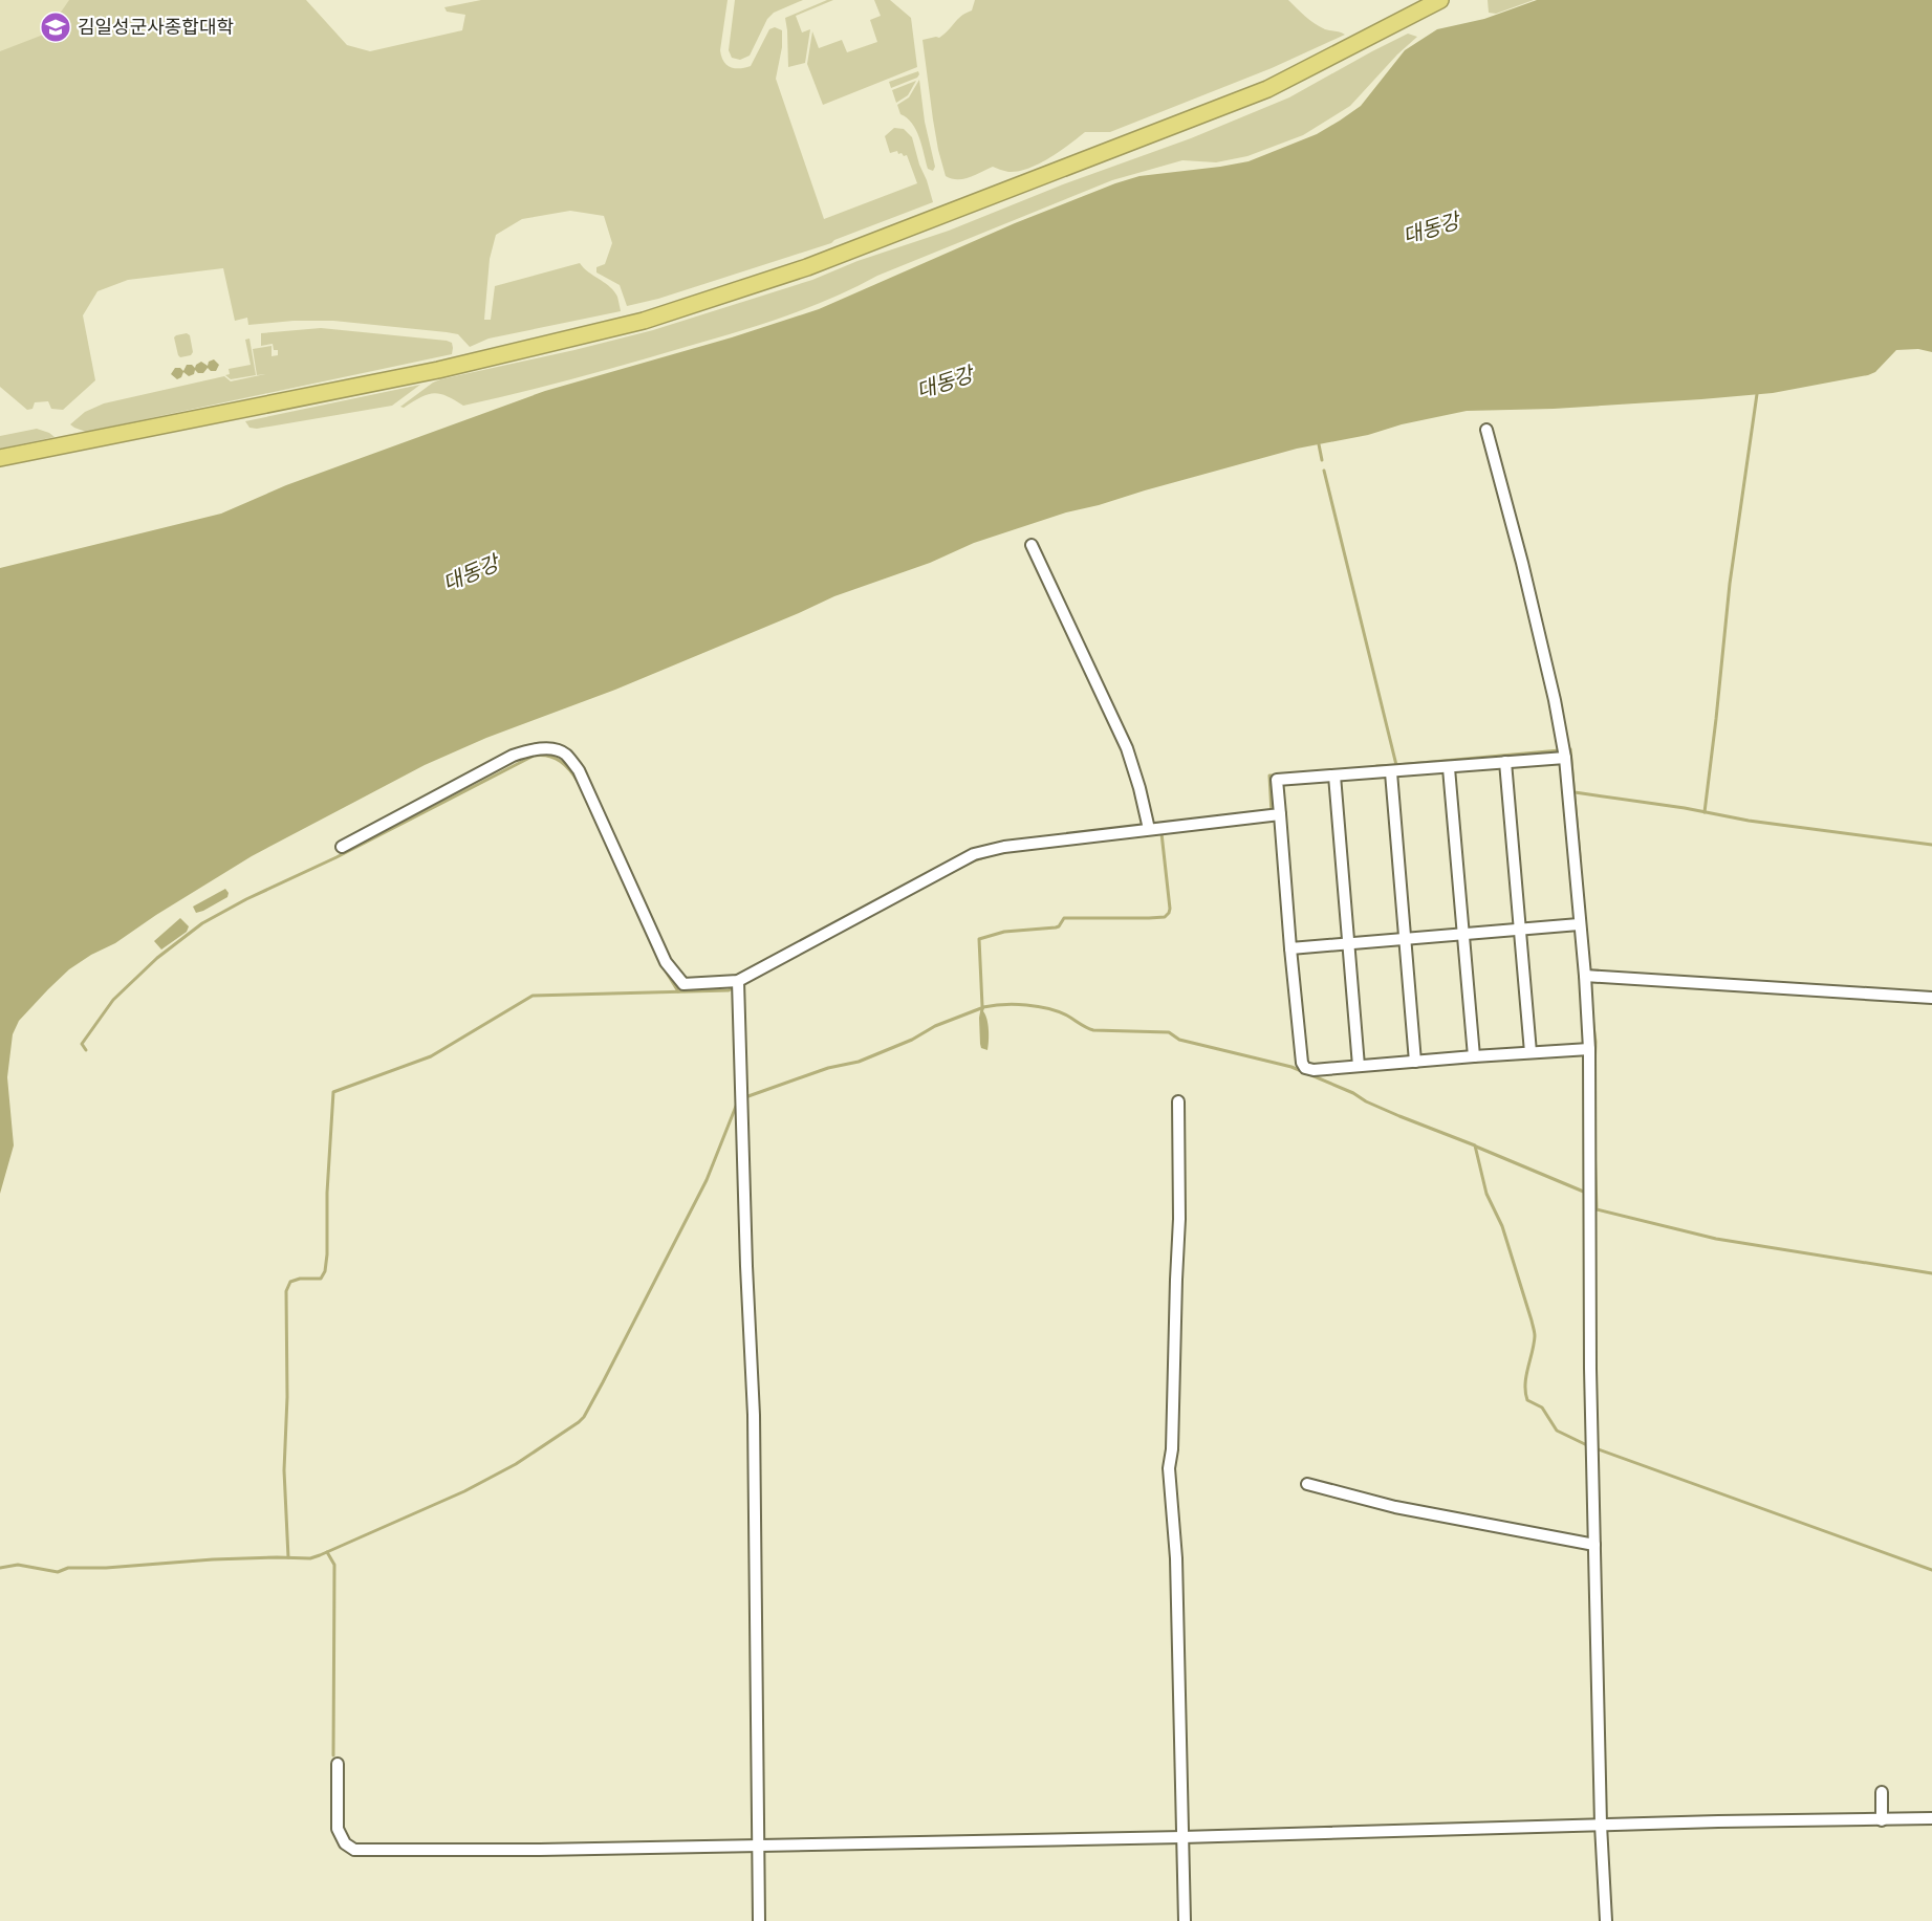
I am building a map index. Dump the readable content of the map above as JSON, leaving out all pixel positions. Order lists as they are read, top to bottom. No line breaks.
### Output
{"water":["대동강"],"places":{"school or university":["김일성군사종합대학"]}}
